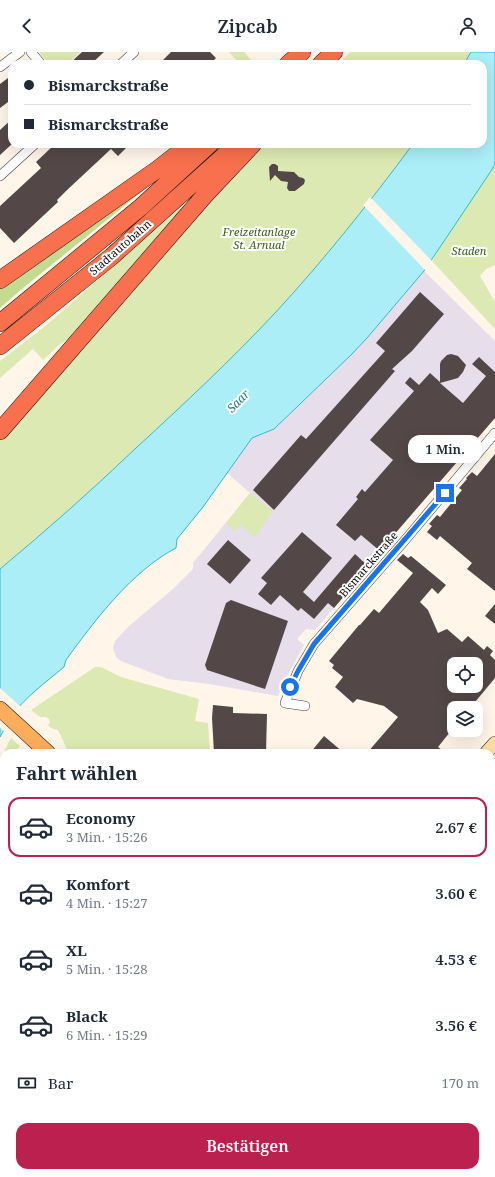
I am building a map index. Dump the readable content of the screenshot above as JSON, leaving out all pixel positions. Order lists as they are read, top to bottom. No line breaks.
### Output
{"streets":{"highway":["Stadtautobahn"],"street":["Bismarckstraße"]},"water":["Saar"],"parks":["Freizeitanlage St. Arnual","Staden"],"page":{"header":"Zipcab","banner":["Bismarckstraße","Bismarckstraße"],"bubble":"1 Min.","heading":"Fahrt wählen","list":[{"name":"Economy","note":"3 Min. · 15:26","value":"2.67 €"},{"name":"Komfort","note":"4 Min. · 15:27","value":"3.60 €"},{"name":"XL","note":"5 Min. · 15:28","value":"4.53 €"},{"name":"Black","note":"6 Min. · 15:29","value":"3.56 €"}],"pay":["Bar","170 m"],"buttons":"Bestätigen"}}
